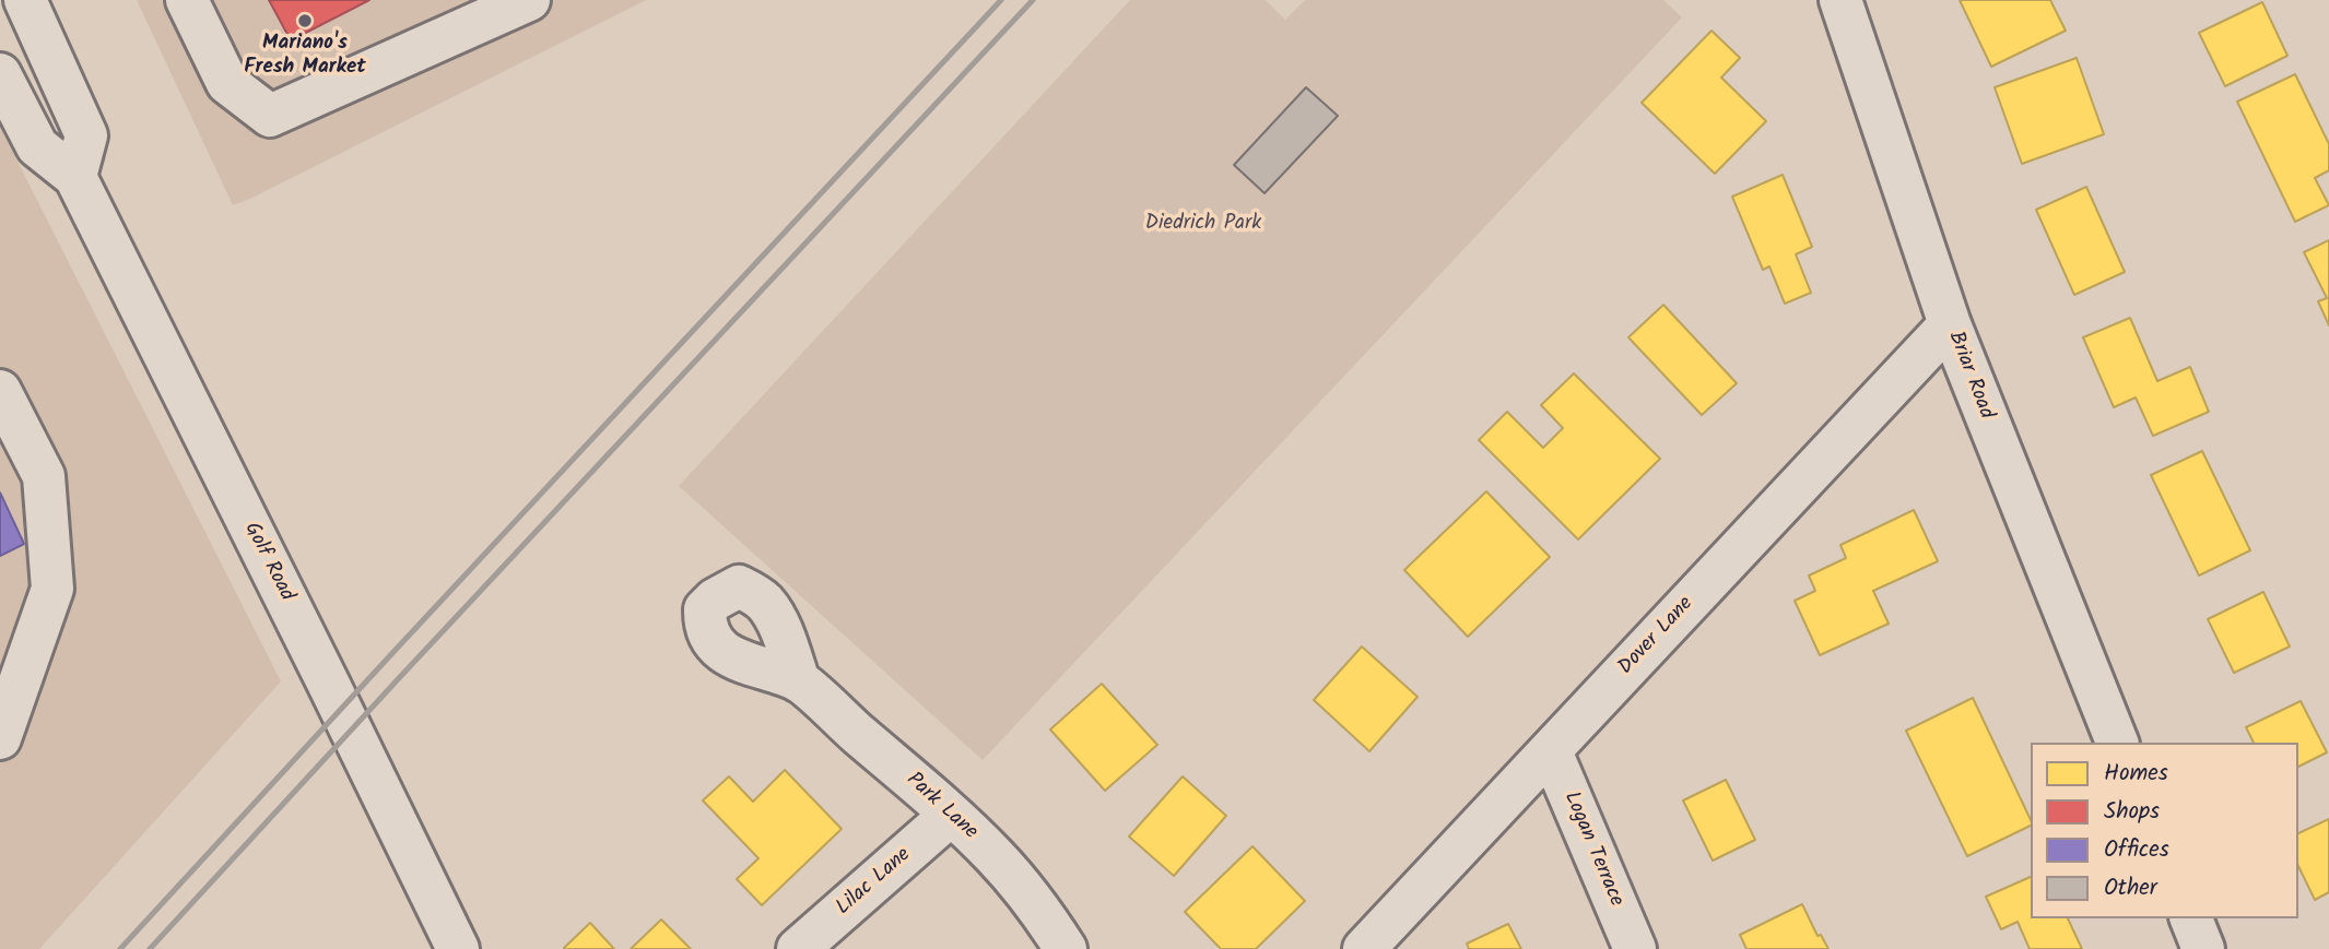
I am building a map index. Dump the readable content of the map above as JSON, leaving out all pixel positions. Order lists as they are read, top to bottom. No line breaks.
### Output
{"streets":{"street":["Briar Road","Golf Road","Dover Lane","Park Lane","Logan Terrace","Lilac Lane"]},"crossings":[["Briar Road","Dover Lane"],["Dover Lane","Logan Terrace"],["Park Lane","Lilac Lane"]],"parks":["Diedrich Park"],"places":["Mariano's Fresh Market"],"legend":["Homes","Shops","Offices","Other"]}
